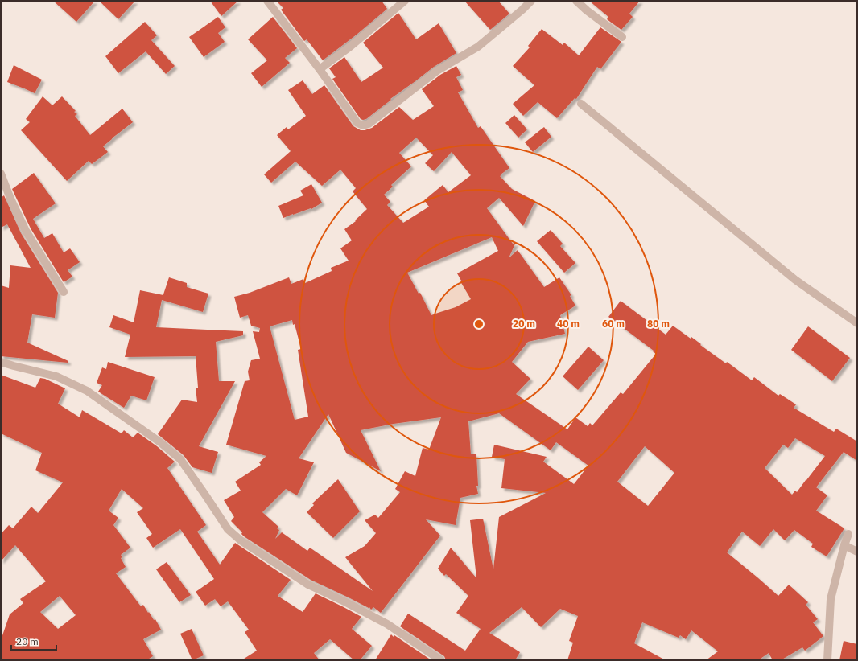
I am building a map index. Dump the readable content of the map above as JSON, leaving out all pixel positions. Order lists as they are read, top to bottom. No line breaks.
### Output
{"scale_bar":"20 m","rings":["20 m","40 m","60 m","80 m"]}
